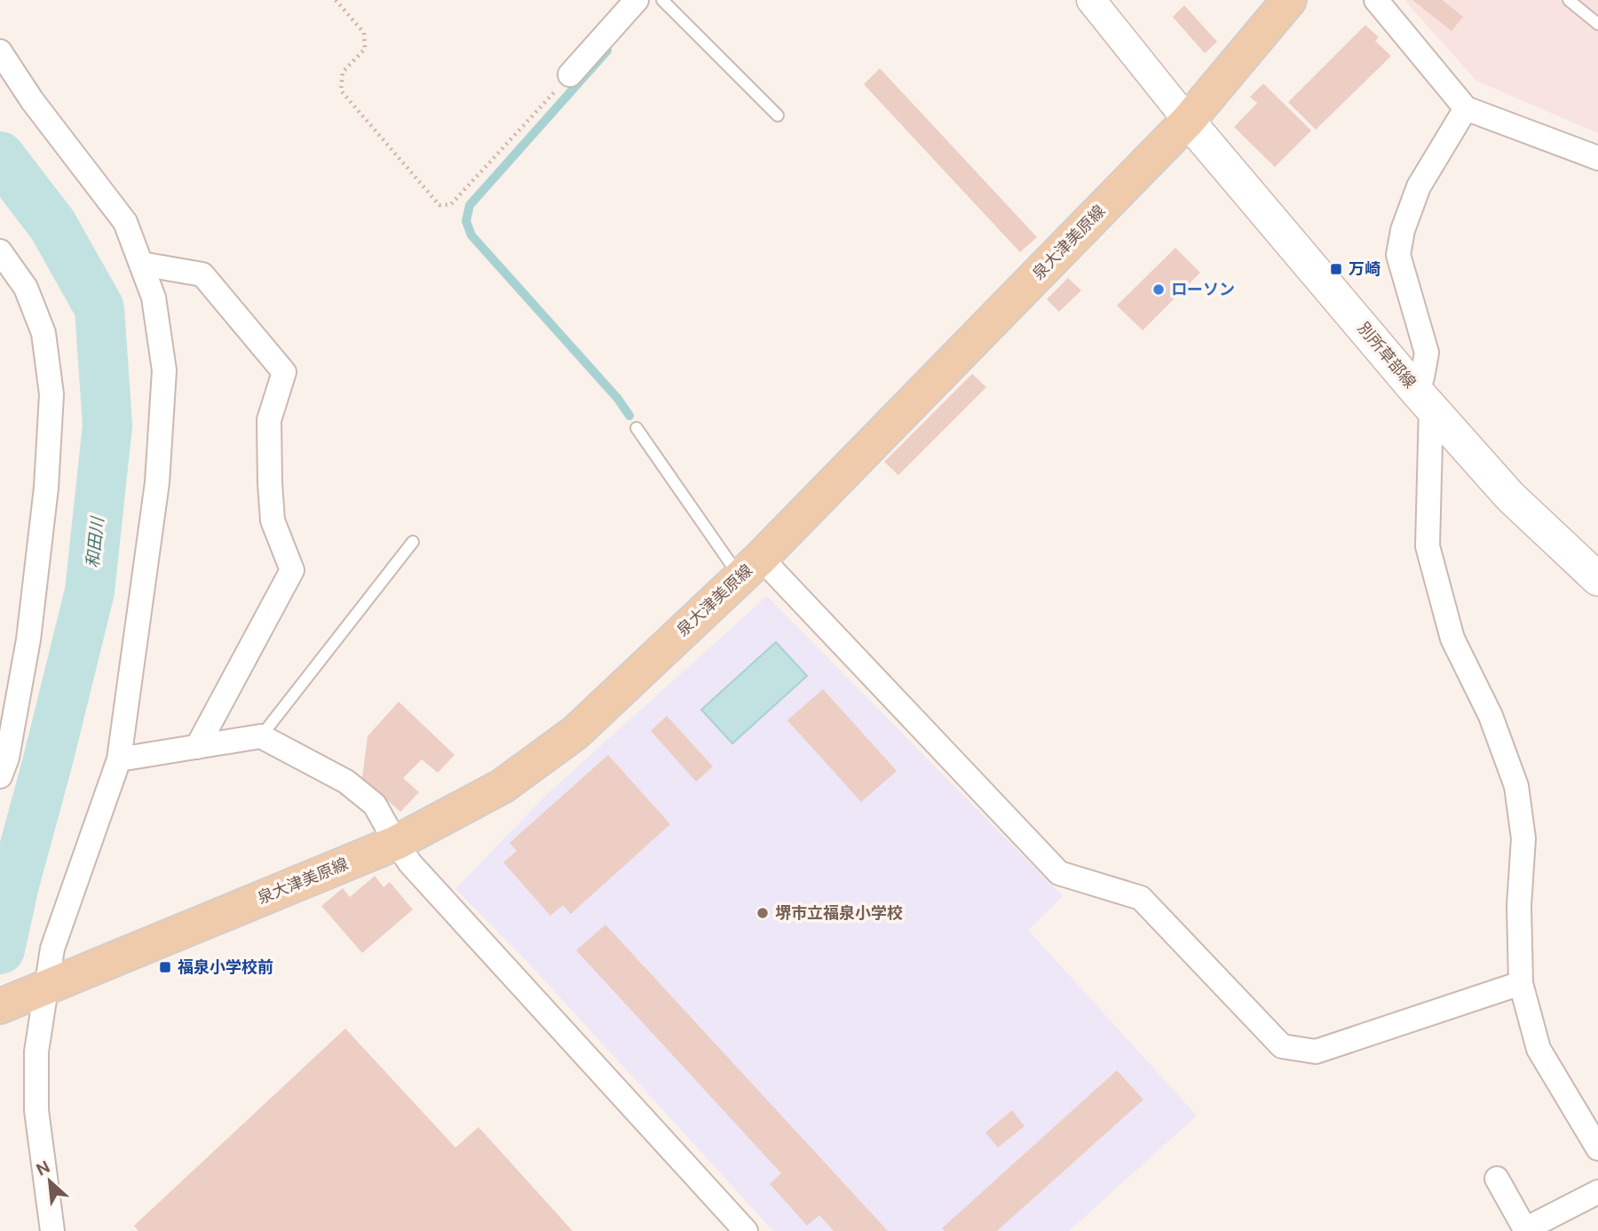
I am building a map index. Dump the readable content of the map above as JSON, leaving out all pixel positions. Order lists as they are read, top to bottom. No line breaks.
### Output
{"streets":{"main road":["泉大津美原線","別所草部線"]},"crossings":[["泉大津美原線","別所草部線"]],"water":["和田川"],"places":{"transit":["万崎","福泉小学校前"],"other":["ローソン","堺市立福泉小学校"]},"north":"top left"}
